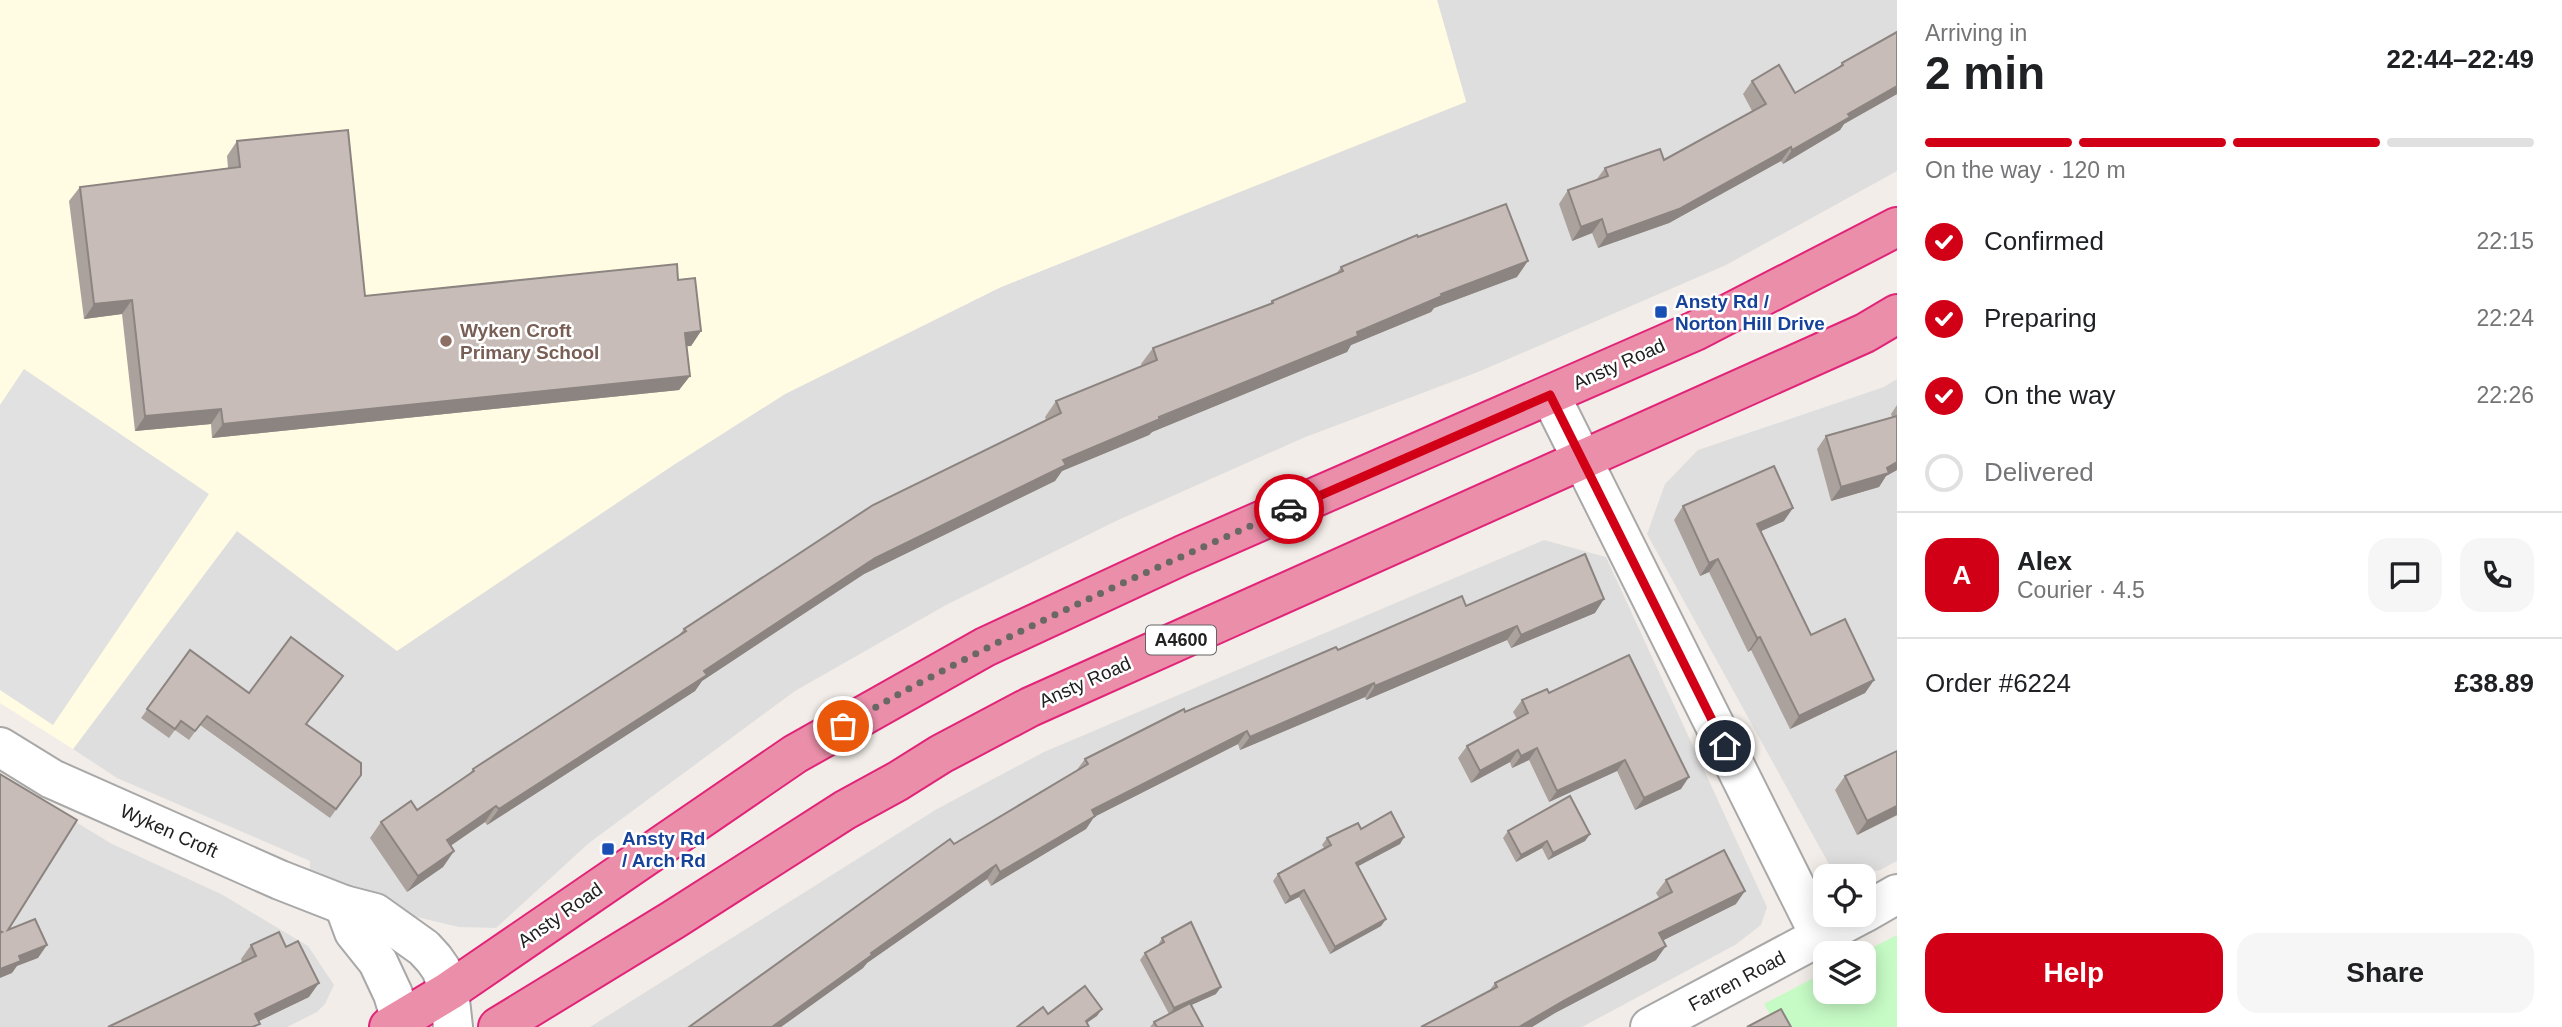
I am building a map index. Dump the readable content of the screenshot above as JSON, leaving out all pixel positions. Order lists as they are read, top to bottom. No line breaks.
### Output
{"streets":{"highway":["Ansty Road","A4600"],"street":["Wyken Croft","Farren Road"]},"crossings":[["Ansty Road","Wyken Croft"]],"places":{"transit":["Ansty Rd / Norton Hill Drive","Ansty Rd / Arch Rd"],"other":["Wyken Croft Primary School"]},"page":{"heading":["2 min","Arriving in","22:44–22:49"],"panel":["Alex","Courier · 4.5","Order #6224","£38.89"],"bar":"On the way · 120 m","list":[["Confirmed","22:15"],["Preparing","22:24"],["On the way","22:26"],"Delivered"],"round":"A","buttons":["Help","Share"]}}
